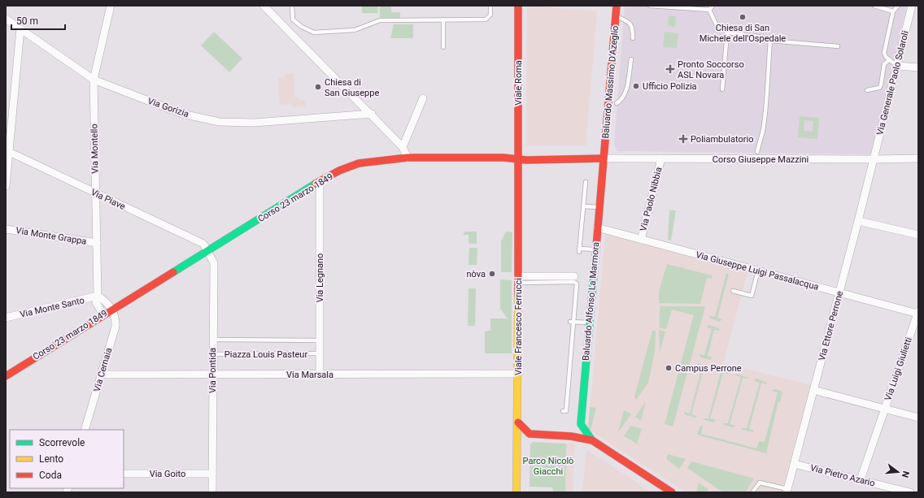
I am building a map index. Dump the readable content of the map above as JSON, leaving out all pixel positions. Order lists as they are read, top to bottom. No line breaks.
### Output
{"streets":{"street":["Baluardo Massimo D'Azeglio","Viale Roma","Via Generale Paolo Solaroli","Via Gorizia","Via Montello","Corso Giuseppe Mazzini","Corso 23 marzo 1849","Via Piave","Via Paolo Nibbia","Via Monte Grappa","Via Giuseppe Luigi Passalacqua","Via Legnano","Baluardo Alfonso La Marmora","Via Monte Santo","Via Ettore Perrone","Viale Francesco Ferrucci","Via Luigi Giulietti","Via Cernaia","Via Pontida","Via Marsala","Via Goito","Via Pietro Azario"],"lane":["Piazza Louis Pasteur"]},"crossings":[["Baluardo Massimo D'Azeglio","Corso Giuseppe Mazzini"],["Baluardo Massimo D'Azeglio","Corso 23 marzo 1849"],["Baluardo Massimo D'Azeglio","Baluardo Alfonso La Marmora"],["Viale Roma","Corso 23 marzo 1849"],["Viale Roma","Viale Francesco Ferrucci"],["Via Generale Paolo Solaroli","Corso Giuseppe Mazzini"],["Via Generale Paolo Solaroli","Via Ettore Perrone"],["Via Gorizia","Via Montello"],["Via Montello","Corso 23 marzo 1849"],["Via Montello","Via Piave"],["Via Montello","Via Monte Grappa"],["Via Montello","Via Monte Santo"],["Corso Giuseppe Mazzini","Corso 23 marzo 1849"],["Corso Giuseppe Mazzini","Via Paolo Nibbia"],["Corso Giuseppe Mazzini","Baluardo Alfonso La Marmora"],["Corso Giuseppe Mazzini","Via Ettore Perrone"],["Corso 23 marzo 1849","Via Piave"],["Corso 23 marzo 1849","Via Legnano"],["Corso 23 marzo 1849","Baluardo Alfonso La Marmora"],["Corso 23 marzo 1849","Viale Francesco Ferrucci"],["Corso 23 marzo 1849","Via Cernaia"],["Corso 23 marzo 1849","Via Pontida"],["Via Piave","Via Pontida"],["Via Paolo Nibbia","Via Giuseppe Luigi Passalacqua"],["Via Giuseppe Luigi Passalacqua","Baluardo Alfonso La Marmora"],["Via Giuseppe Luigi Passalacqua","Via Ettore Perrone"],["Via Giuseppe Luigi Passalacqua","Via Luigi Giulietti"],["Via Legnano","Piazza Louis Pasteur"],["Via Legnano","Via Marsala"],["Via Ettore Perrone","Via Pietro Azario"],["Viale Francesco Ferrucci","Via Marsala"],["Piazza Louis Pasteur","Via Pontida"],["Via Luigi Giulietti","Via Pietro Azario"],["Via Cernaia","Via Marsala"],["Via Pontida","Via Marsala"],["Via Pontida","Via Goito"]],"parks":["Parco Nicolò Giacchi"],"places":{"other":["Chiesa di San Michele dell'Ospedale","Ufficio Polizia","Chiesa di San Giuseppe","nòva","Campus Perrone"],"health":["Pronto Soccorso ASL Novara","Poliambulatorio"]},"legend":["Scorrevole","Lento","Coda"],"scale_bar":"50 m","north":"right"}
